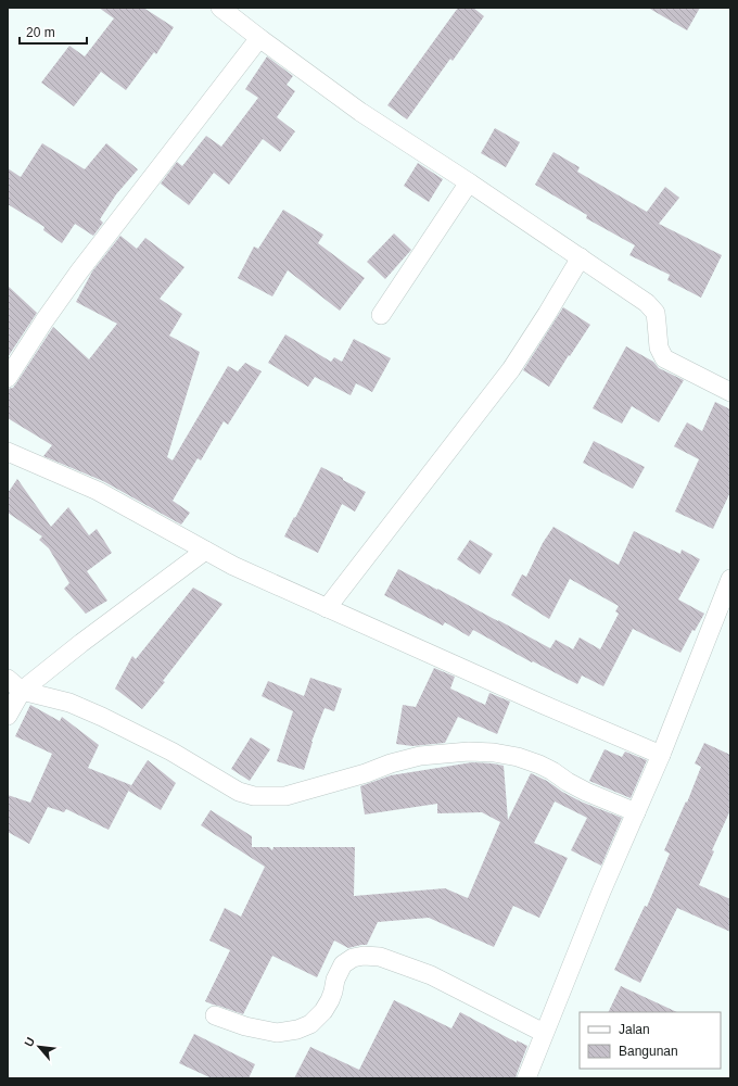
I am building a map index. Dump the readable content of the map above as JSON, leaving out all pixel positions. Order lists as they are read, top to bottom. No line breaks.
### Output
{"legend":["Jalan","Bangunan"],"scale_bar":"20 m","north":"top left"}
